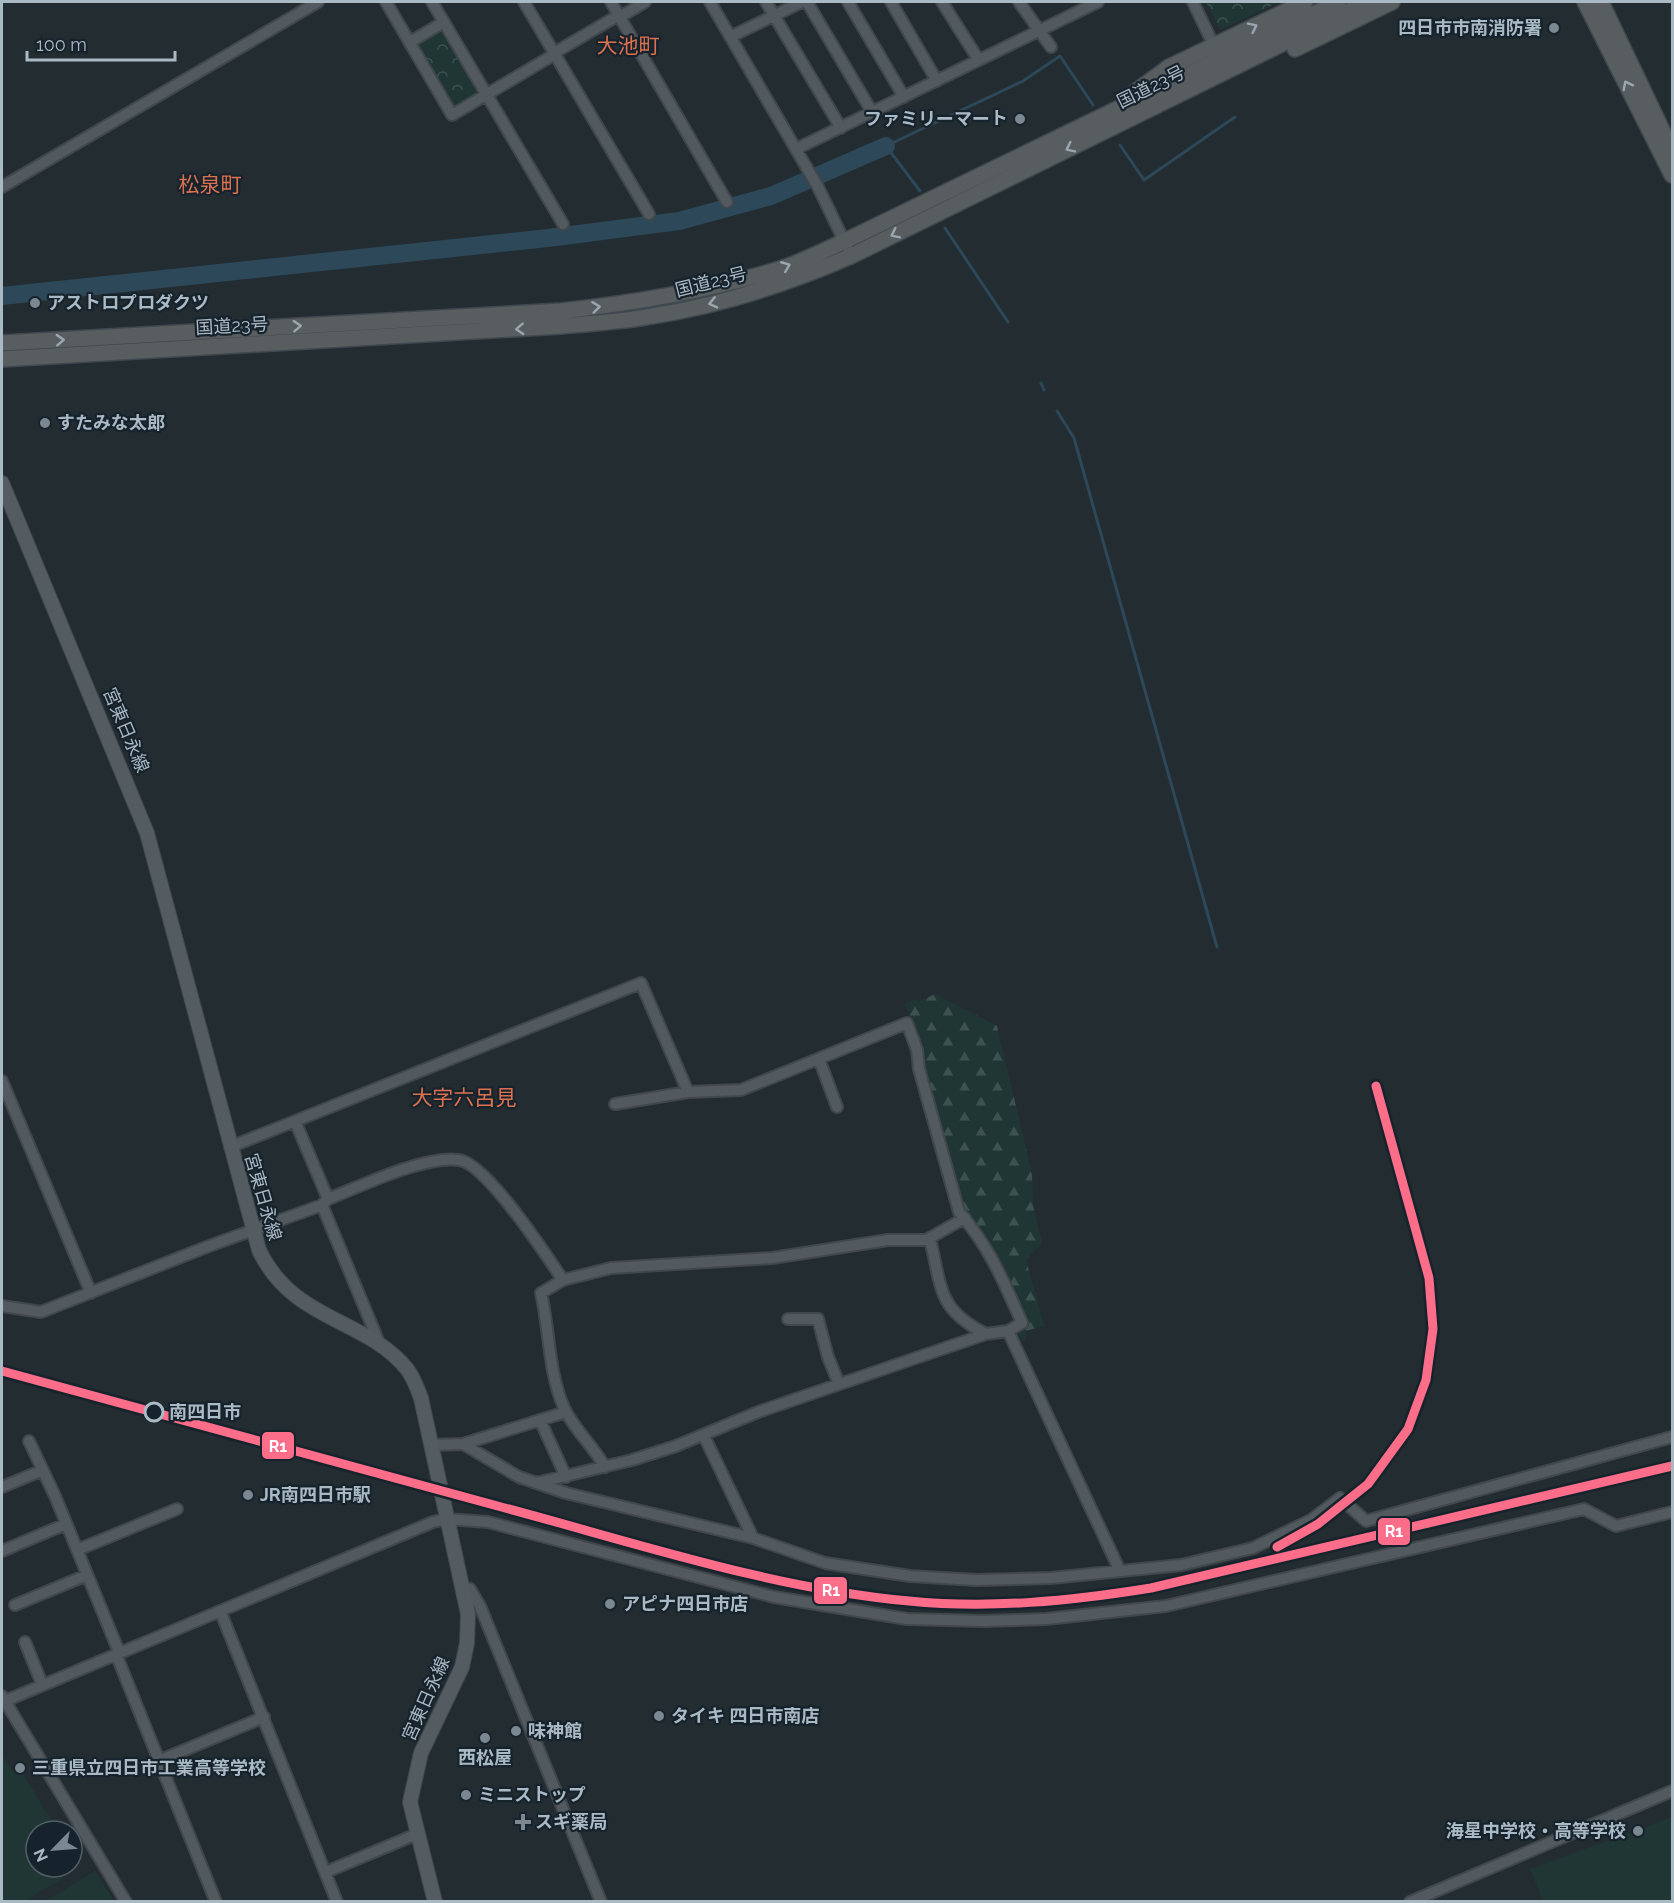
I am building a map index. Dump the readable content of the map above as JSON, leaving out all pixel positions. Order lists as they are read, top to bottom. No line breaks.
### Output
{"streets":{"highway":["国道23号"],"main road":["宮東日永線"]},"districts":["大池町","松泉町","大字六呂見"],"places":{"other":["四日市市南消防署","ファミリーマート","アストロプロダクツ","すたみな太郎","南四日市","JR南四日市駅","アピナ四日市店","タイキ 四日市南店","味神館","西松屋","三重県立四日市工業高等学校","ミニストップ","海星中学校・高等学校"],"health":["スギ薬局"]},"lines":["transit line R1"],"scale_bar":"100 m","north":"bottom left"}
